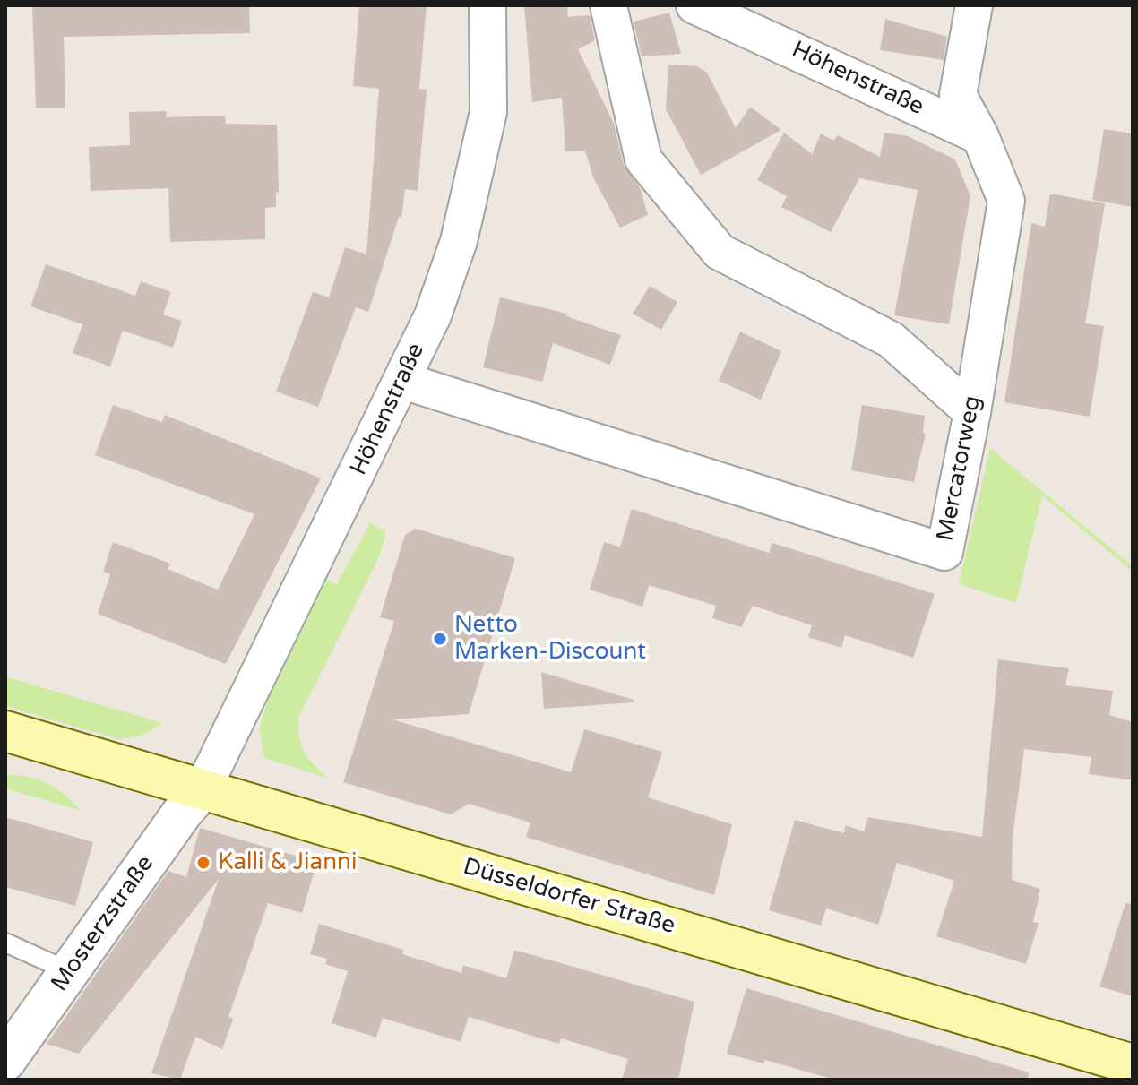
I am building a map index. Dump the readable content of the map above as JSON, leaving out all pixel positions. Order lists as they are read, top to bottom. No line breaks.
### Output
{"streets":{"main road":["Düsseldorfer Straße"],"street":["Höhenstraße","Mercatorweg","Mosterzstraße"]},"crossings":[["Höhenstraße","Mercatorweg"],["Höhenstraße","Düsseldorfer Straße"],["Höhenstraße","Mosterzstraße"],["Düsseldorfer Straße","Mosterzstraße"]],"places":["Netto Marken-Discount","Kalli & Jianni"]}
